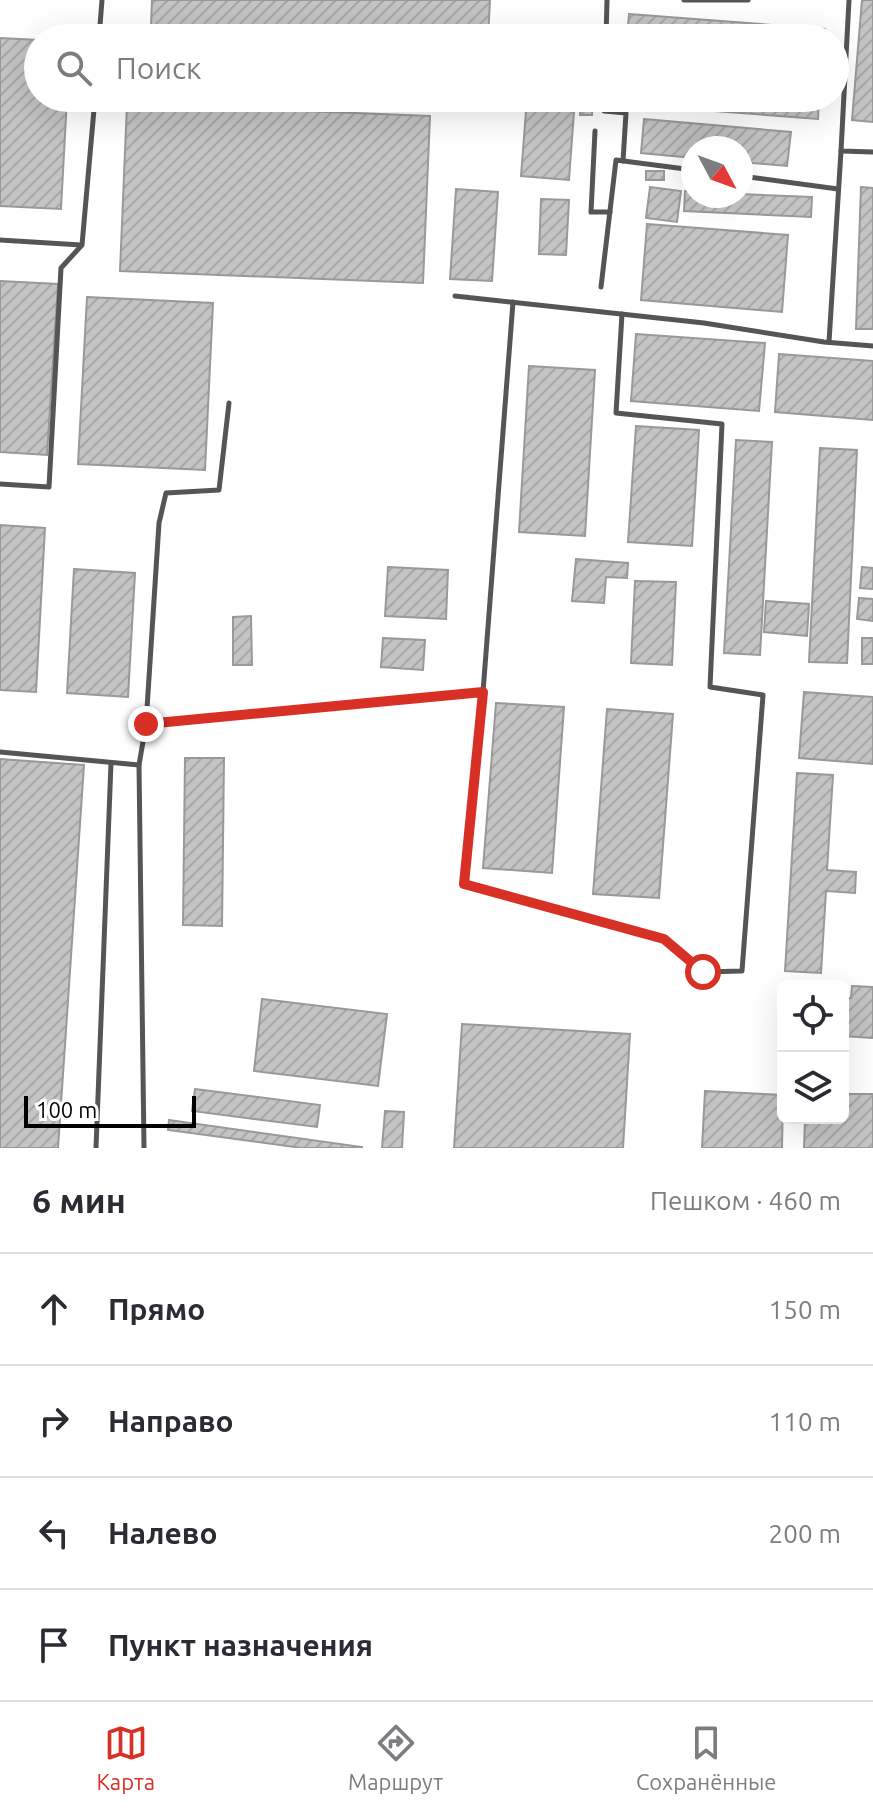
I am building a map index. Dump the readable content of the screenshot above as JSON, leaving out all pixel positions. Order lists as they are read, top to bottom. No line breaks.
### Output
{"scale_bar":"100 m","north":"bottom right","page":{"search":"Поиск","scale":"100 m","heading":["6 мин","Пешком · 460 m"],"list":[["Прямо","150 m"],["Направо","110 m"],["Налево","200 m"],"Пункт назначения"],"nav":["Карта","Маршрут","Сохранённые"]}}
